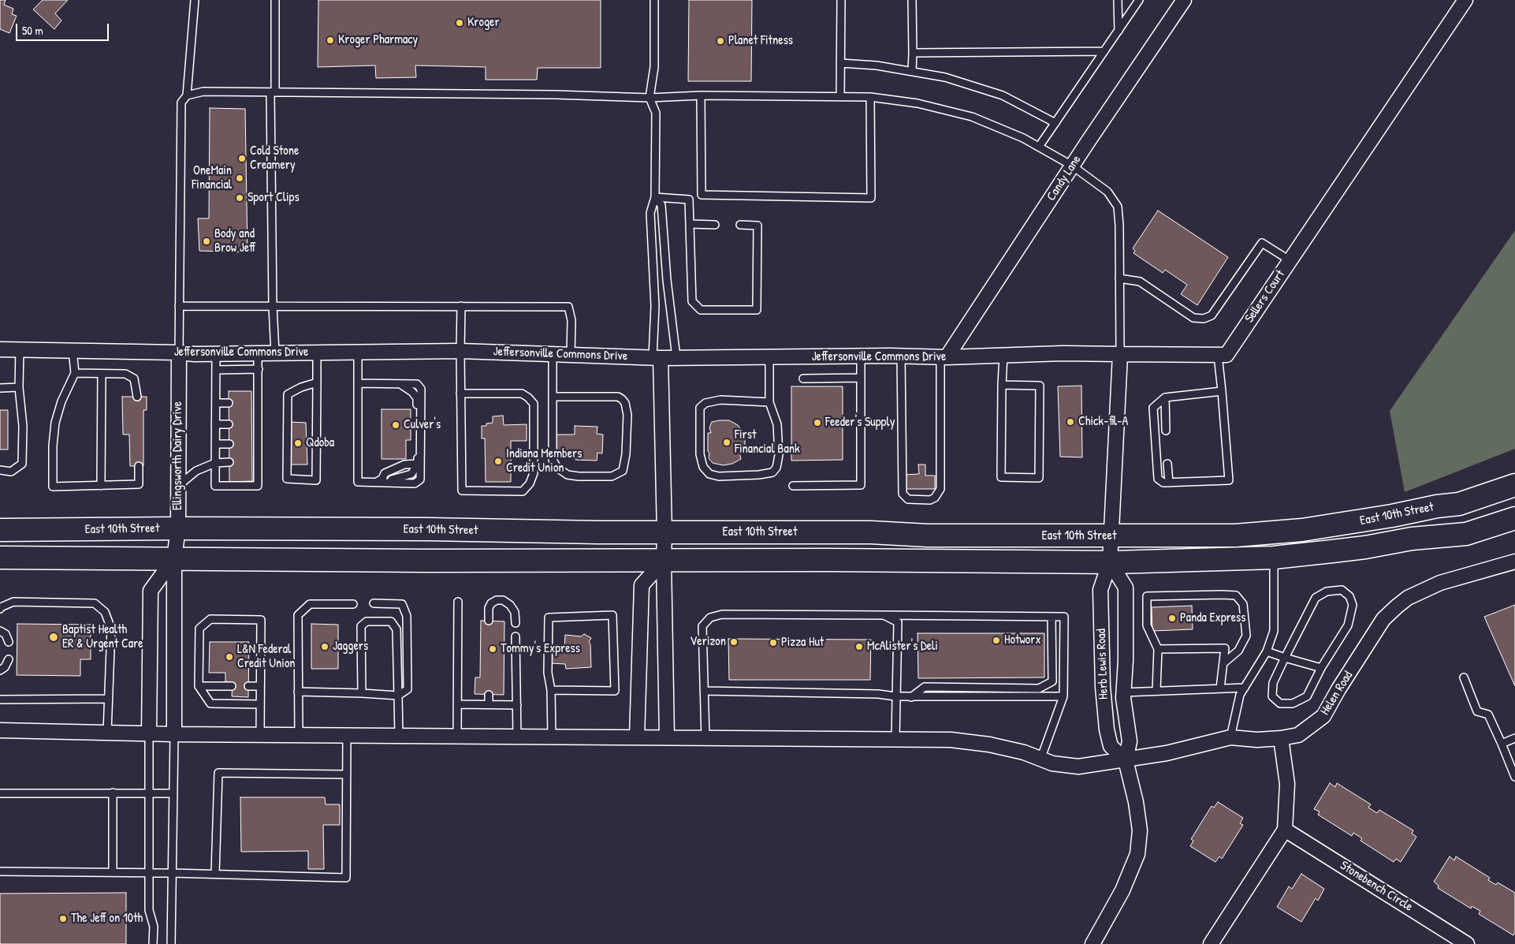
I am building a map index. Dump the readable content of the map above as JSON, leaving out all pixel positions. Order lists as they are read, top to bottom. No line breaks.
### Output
{"streets":{"main road":["East 10th Street"],"street":["Candy Lane","Sellers Court","Jeffersonville Commons Drive","Ellingsworth Dairy Drive","Herb Lewis Road","Helen Road","Stonebench Circle"]},"crossings":[["Candy Lane","Jeffersonville Commons Drive"],["Jeffersonville Commons Drive","Ellingsworth Dairy Drive"],["Ellingsworth Dairy Drive","East 10th Street"],["Ellingsworth Dairy Drive","Helen Road"],["East 10th Street","Herb Lewis Road"],["Herb Lewis Road","Helen Road"]],"places":["Kroger","Kroger Pharmacy","Planet Fitness","Cold Stone Creamery","OneMain Financial","Sport Clips","Body and Brow Jeff","Chick-fil-A","Feeder's Supply","Culver's","First Financial Bank","Qdoba","Indiana Members Credit Union","Panda Express","Baptist Health ER & Urgent Care","Hotworx","Verizon","Pizza Hut","Jaggers","McAlister's Deli","Tommy's Express","L&N Federal Credit Union","The Jeff on 10th"],"scale_bar":"50 m"}
